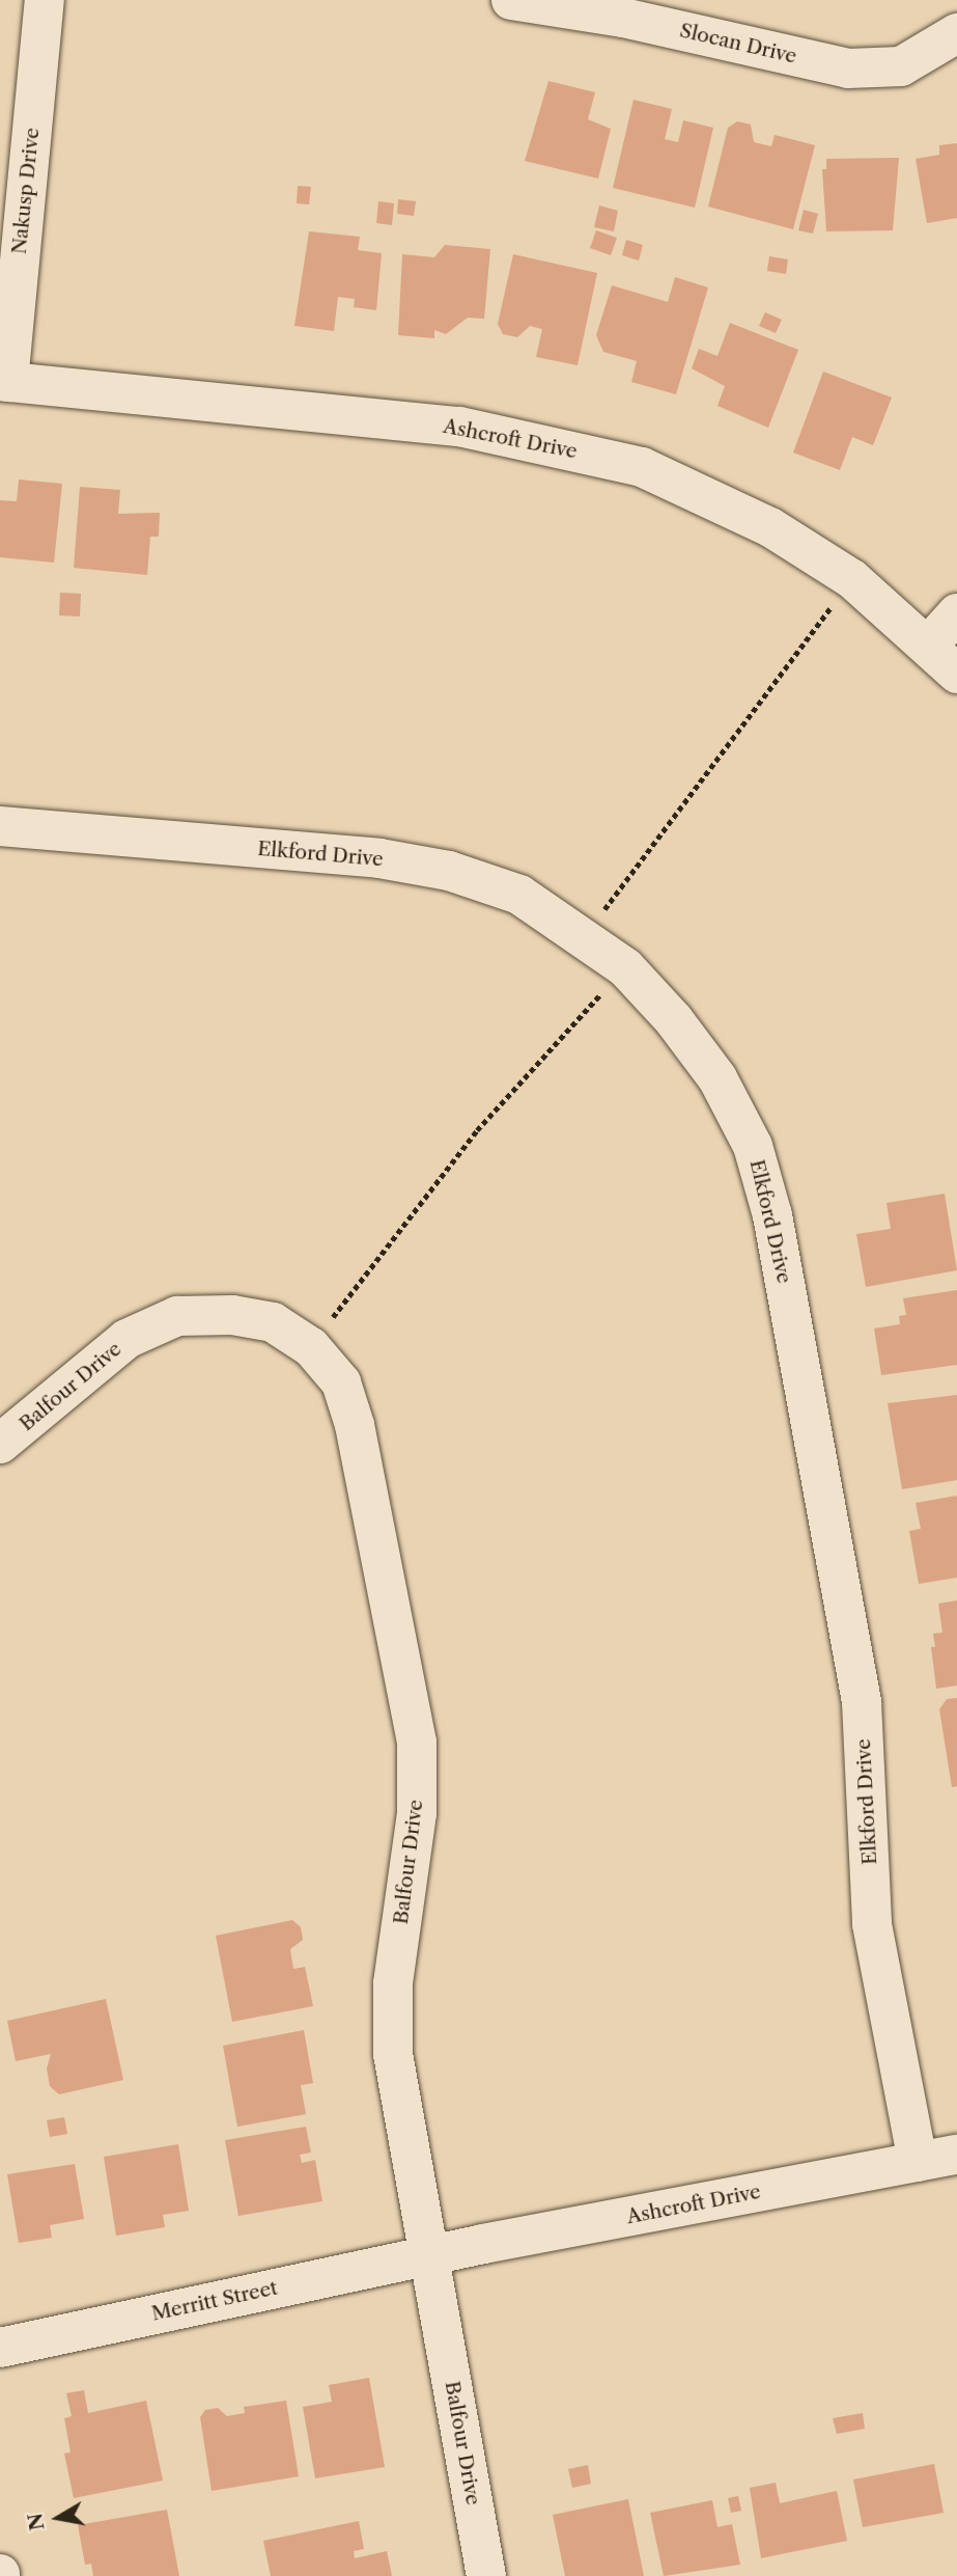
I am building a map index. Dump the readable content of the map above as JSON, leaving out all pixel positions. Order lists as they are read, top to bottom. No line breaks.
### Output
{"streets":{"street":["Slocan Drive","Nakusp Drive","Ashcroft Drive","Elkford Drive","Balfour Drive","Merritt Street"]},"crossings":[["Nakusp Drive","Ashcroft Drive"],["Ashcroft Drive","Elkford Drive"],["Ashcroft Drive","Balfour Drive"],["Ashcroft Drive","Merritt Street"],["Balfour Drive","Merritt Street"]],"north":"left"}
